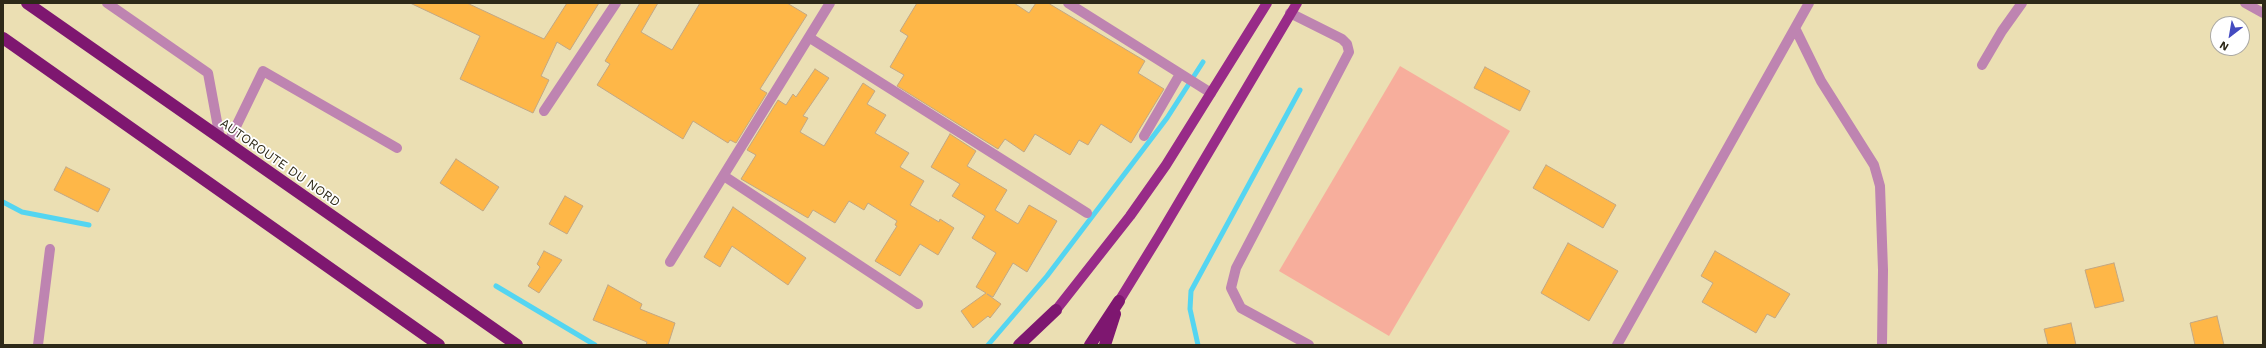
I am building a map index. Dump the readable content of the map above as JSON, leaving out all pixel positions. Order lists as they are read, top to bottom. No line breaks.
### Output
{"streets":{"highway":["AUTOROUTE DU NORD"]},"north":"bottom left"}
